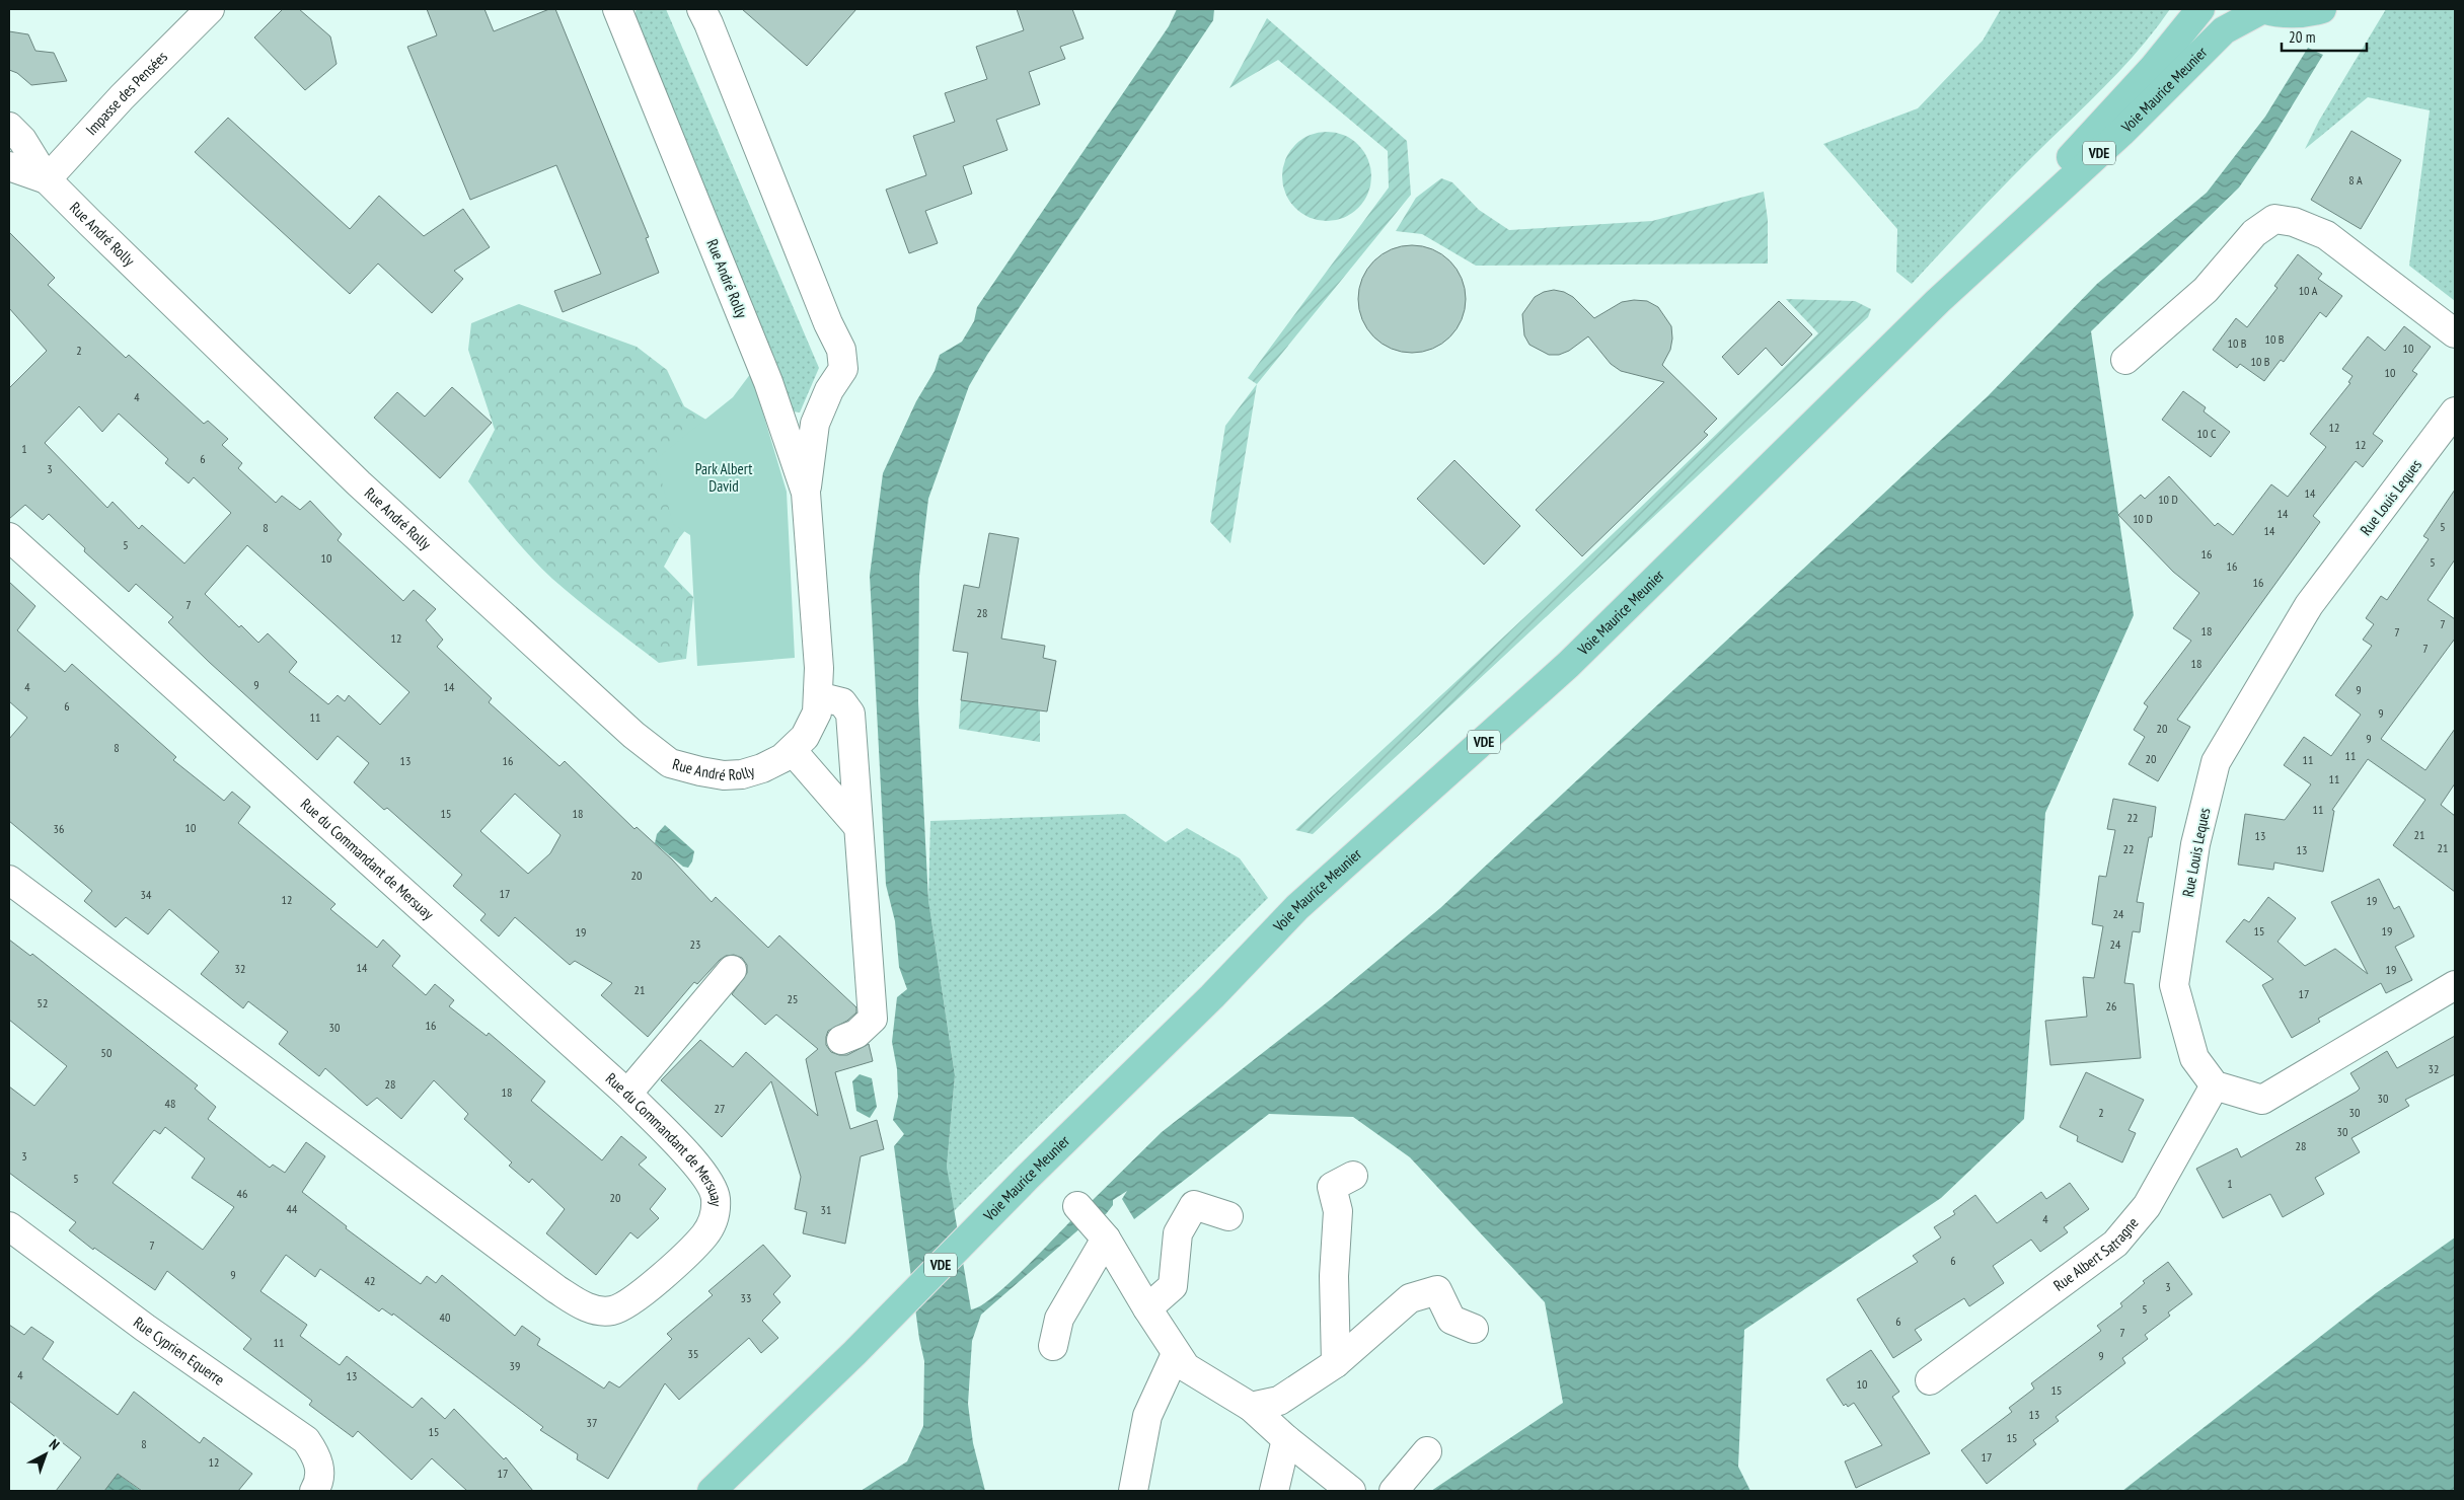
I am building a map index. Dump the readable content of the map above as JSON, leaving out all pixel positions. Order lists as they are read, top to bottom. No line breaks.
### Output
{"streets":{"main road":["Voie Maurice Meunier","VDE"],"street":["Impasse des Pensées","Rue André Rolly","Rue Louis Leques","Rue du Commandant de Mersuay","Rue Albert Satragne","Rue Cyprien Equerre"]},"crossings":[["Impasse des Pensées","Rue André Rolly"],["Rue Louis Leques","Rue Albert Satragne"]],"parks":["Park Albert David"],"house_numbers":["8 A","10 A","10 B","10 B","10","2","10 B","10","4","12","10 C","12","1","6","3","14","10 D","14","10 D","5","8","14","5","16","10","5","16","16","7","28","7","18","7","12","7","18","9","4","14","9","6","9","11","20","9","8","11","20","11","13","16","11","11","15","18","22","10","36","21","13","21","22","13","20","17","34","12","19","24","15","19","19","23","24","14","32","19","21","17","25","52","26","16","30","50","32","28","18","30","48","27","2","30","30","28","3","5","1","46","20","44","31","4","7","6","9","42","3","33","5","40","6","7","11","35","9","39","4","13","10","15","13","37","15","15","8","17","12","17"],"scale_bar":"20 m","north":"top right"}
